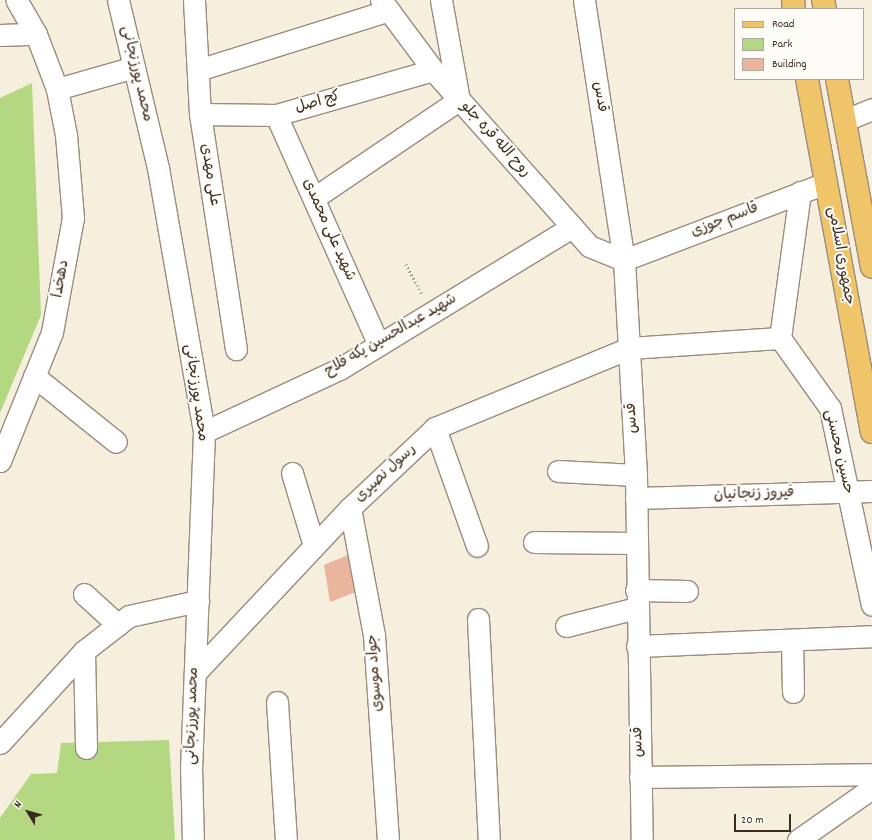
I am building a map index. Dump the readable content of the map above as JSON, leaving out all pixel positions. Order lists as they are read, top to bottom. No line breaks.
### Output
{"streets":{"main road":["جمهوری اسلامی"],"street":["محمد پورزنجانی","قدس","کج اصل","روح الله قره جلو","علی مهدی","قاسم جوزی","شهید علی محمدی","دهخدا","شهید عبدالحسین یکه فلاح","حسین محسنی","رسول نصیری","فیروز زنجانیان","جواد موسوی"]},"crossings":[["محمد پورزنجانی","شهید عبدالحسین یکه فلاح"],["محمد پورزنجانی","رسول نصیری"],["قدس","روح الله قره جلو"],["قدس","قاسم جوزی"],["قدس","رسول نصیری"],["قدس","فیروز زنجانیان"],["کج اصل","روح الله قره جلو"],["کج اصل","علی مهدی"],["کج اصل","شهید علی محمدی"],["روح الله قره جلو","قاسم جوزی"],["روح الله قره جلو","شهید عبدالحسین یکه فلاح"],["قاسم جوزی","جمهوری اسلامی"],["شهید علی محمدی","شهید عبدالحسین یکه فلاح"],["حسین محسنی","رسول نصیری"],["حسین محسنی","فیروز زنجانیان"],["رسول نصیری","جواد موسوی"]],"legend":["Road","Park","Building"],"scale_bar":"20 m","north":"top left"}
